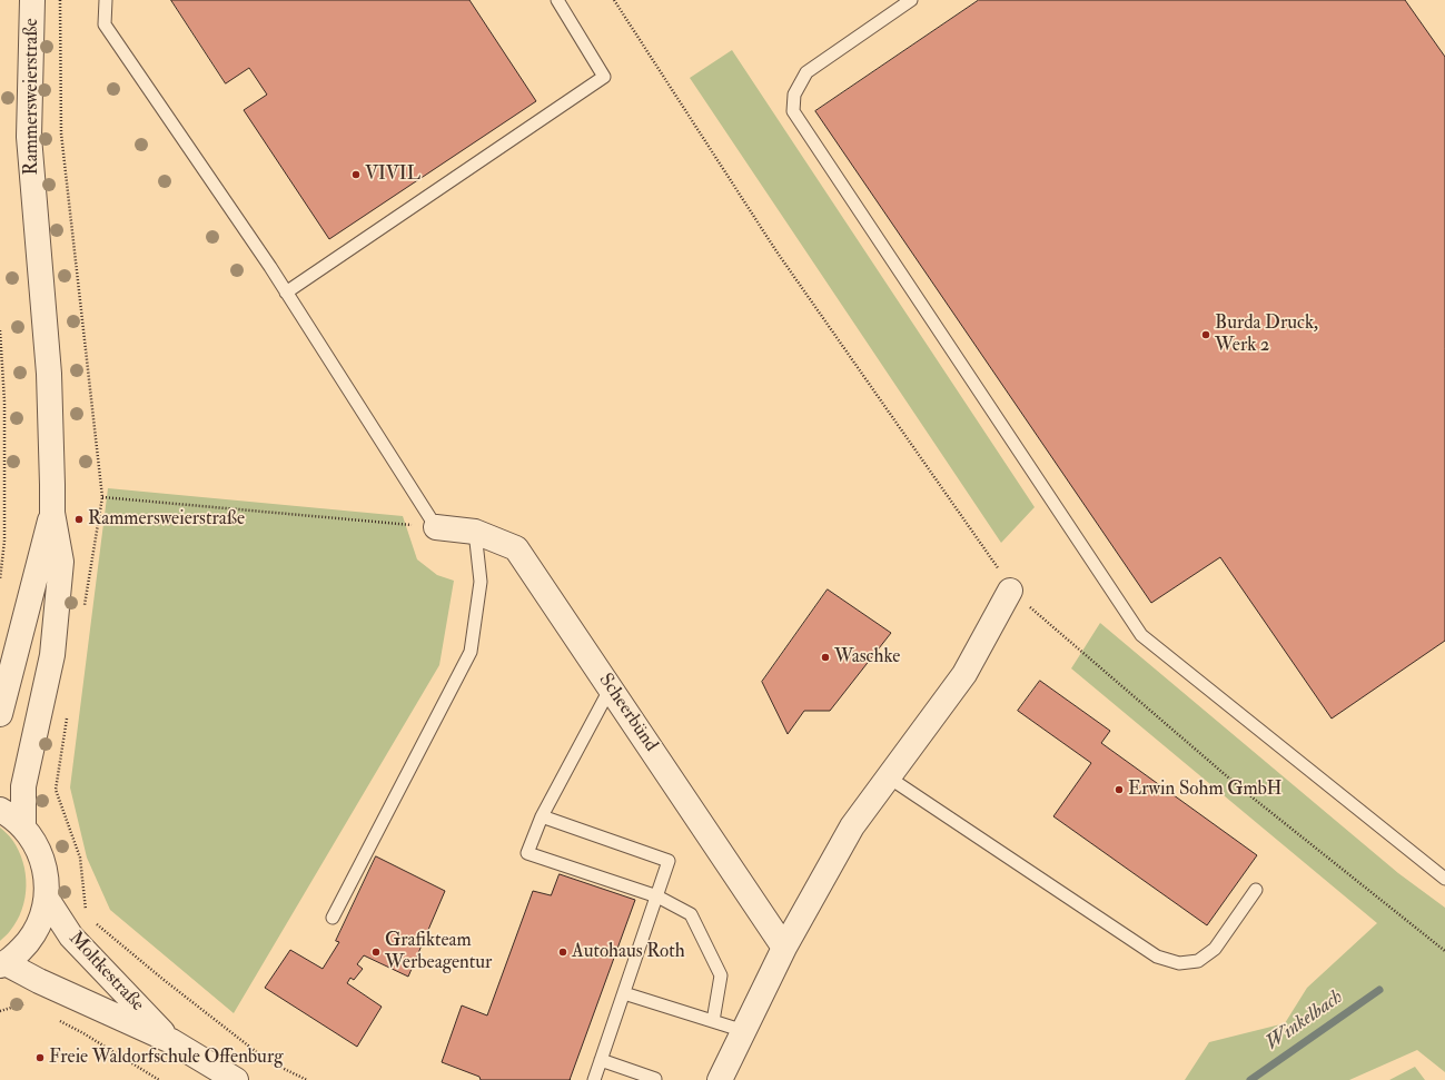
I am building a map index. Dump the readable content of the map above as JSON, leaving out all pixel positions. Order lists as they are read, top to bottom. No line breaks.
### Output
{"streets":{"street":["Rammersweierstraße","Scheerbünd","Moltkestraße"]},"water":["Winkelbach"],"places":["VIVIL","Burda Druck, Werk 2","Rammersweierstraße","Waschke","Erwin Sohm GmbH","Grafikteam Werbeagentur","Autohaus Roth","Freie Waldorfschule Offenburg"]}
